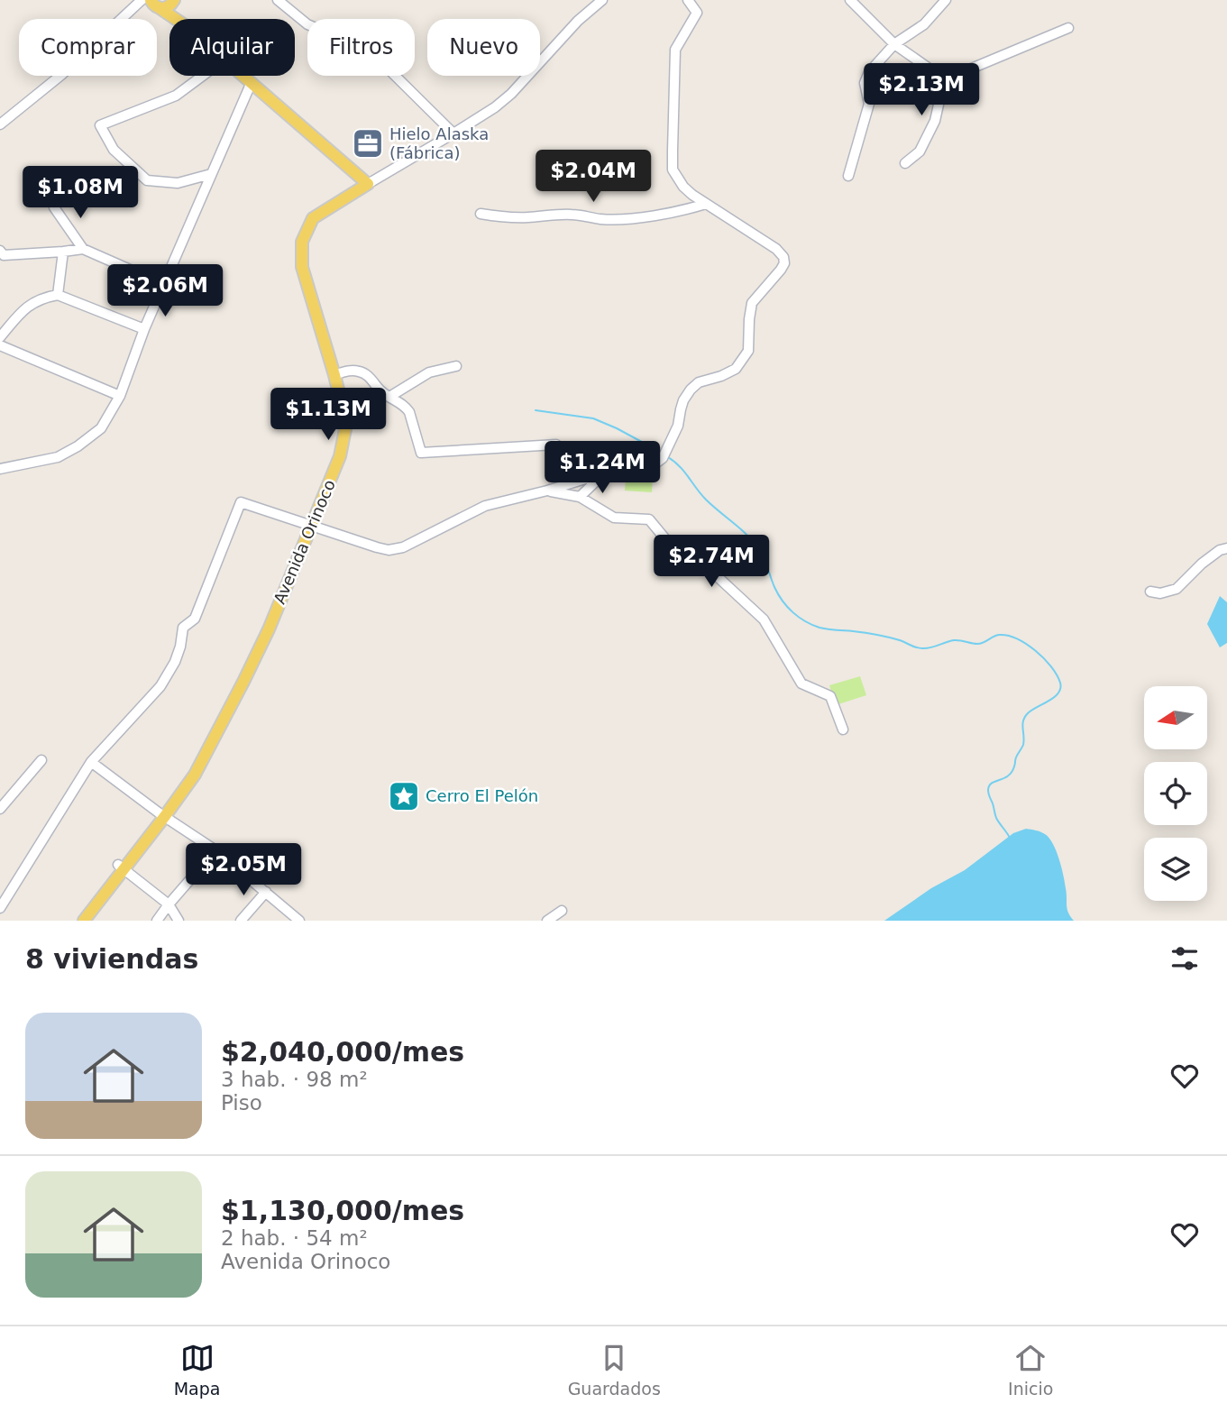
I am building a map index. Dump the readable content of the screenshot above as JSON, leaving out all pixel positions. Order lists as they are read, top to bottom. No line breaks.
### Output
{"streets":{"main road":["Avenida Orinoco"]},"places":{"office":["Hielo Alaska (Fábrica)"],"place":["Cerro El Pelón"]},"north":"left","page":{"chip":["Comprar","Alquilar","Filtros","Nuevo"],"price":["$2.13M","$2.04M","$1.08M","$2.06M","$1.13M","$1.24M","$2.74M","$2.05M"],"heading":"8 viviendas","list":[{"name":"$2,040,000/mes","note":"3 hab. · 98 m² · Piso"},{"name":"$1,130,000/mes","note":"2 hab. · 54 m² · Avenida Orinoco"}],"tabs":["Mapa","Guardados","Inicio"]}}
